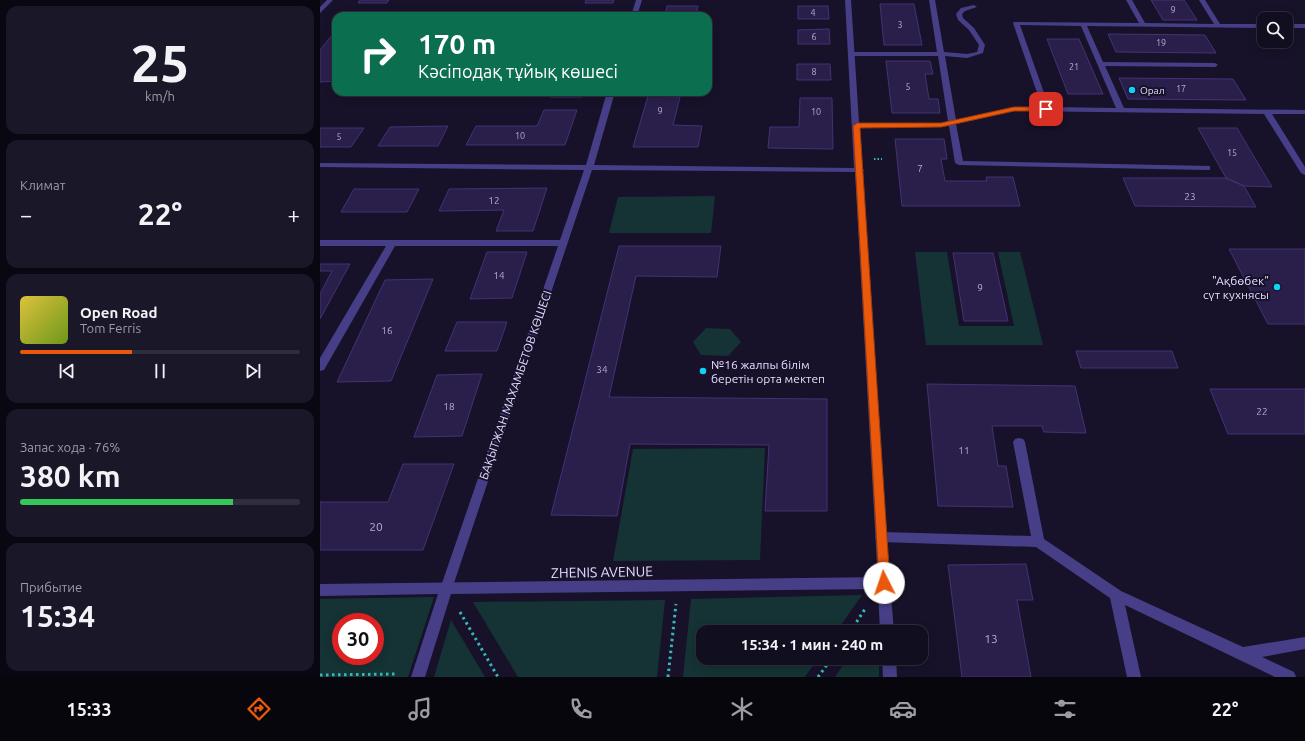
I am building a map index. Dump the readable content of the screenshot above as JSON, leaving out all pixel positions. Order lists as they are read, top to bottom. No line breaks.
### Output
{"streets":{"street":["БАҚЫТЖАН МАХАМБЕТОВ КӨШЕСІ","ZHENIS AVENUE"]},"crossings":[["БАҚЫТЖАН МАХАМБЕТОВ КӨШЕСІ","ZHENIS AVENUE"]],"places":["Орал","\"Ақбөбек\" сүт кухнясы","№16 жалпы білім беретін орта мектеп"],"house_numbers":["9","4","3","6","19","21","8","5","17","9","10","10","5","15","7","23","12","14","9","16","34","18","22","11","20","13"],"page":{"tile":[["25","km/h"],"Климат",["Запас хода · 76%","380 km"],["Прибытие","15:34"]],"turn":["170 m","Кәсіподақ тұйық көшесі"],"heat":["−","22°","+"],"song":["Open Road","Tom Ferris"],"limit":"30","trip":"15:34 · 1 мин · 240 m","tabs":["15:33","22°"]}}
